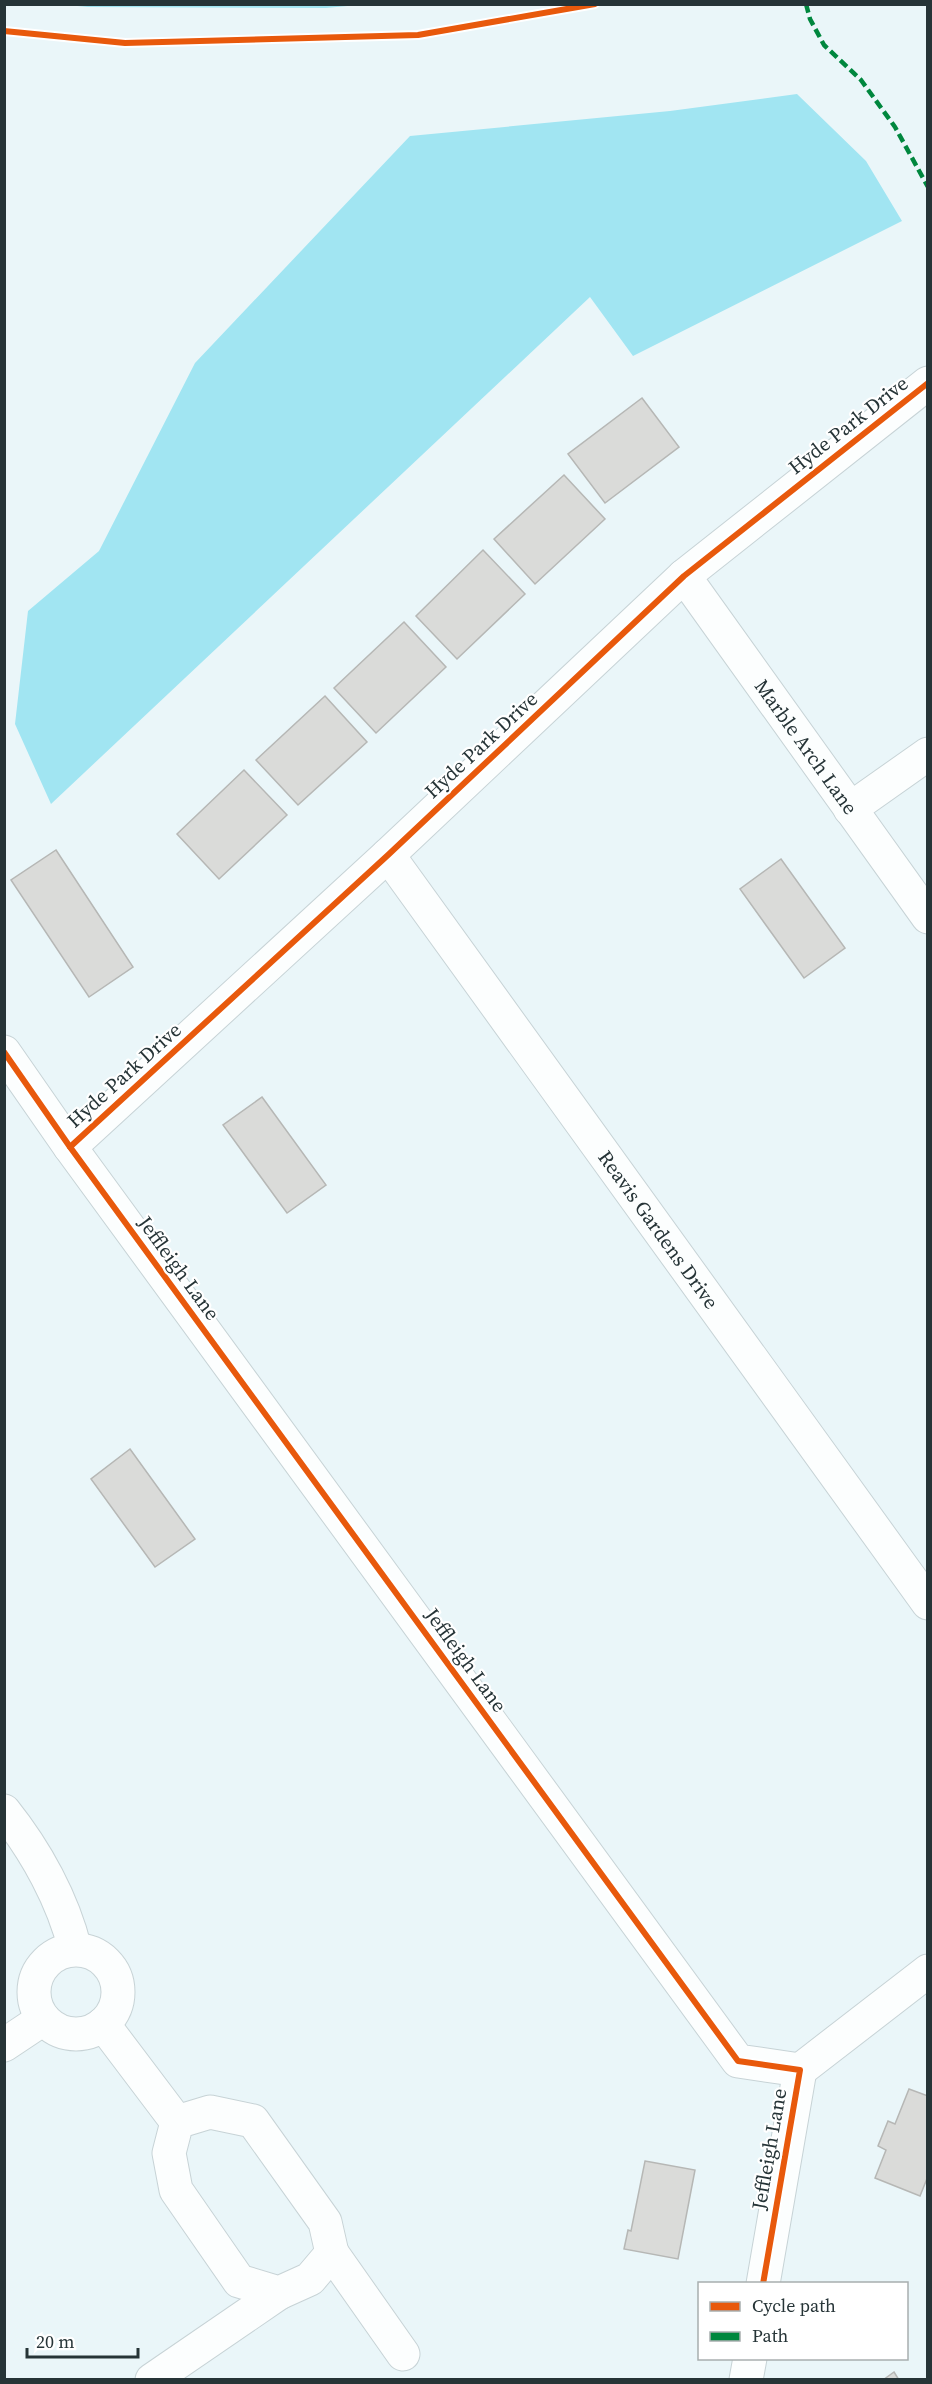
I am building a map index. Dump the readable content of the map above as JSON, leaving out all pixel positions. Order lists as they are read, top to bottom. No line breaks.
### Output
{"streets":{"street":["Hyde Park Drive","Marble Arch Lane","Reavis Gardens Drive","Jeffleigh Lane"]},"crossings":[["Hyde Park Drive","Marble Arch Lane"],["Hyde Park Drive","Reavis Gardens Drive"],["Hyde Park Drive","Jeffleigh Lane"]],"legend":["Cycle path","Path"],"scale_bar":"20 m"}
